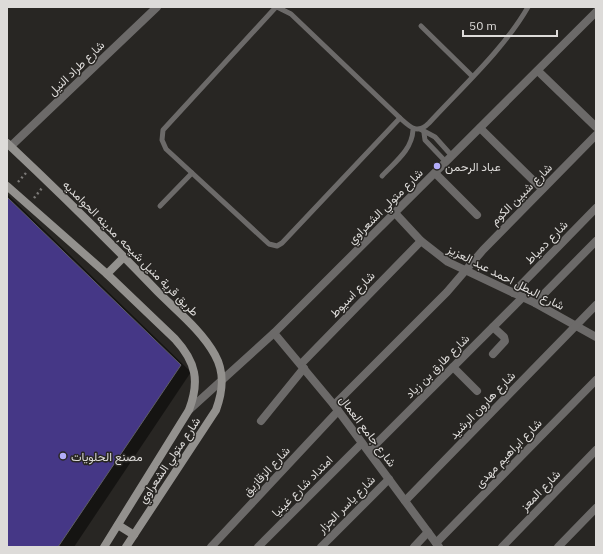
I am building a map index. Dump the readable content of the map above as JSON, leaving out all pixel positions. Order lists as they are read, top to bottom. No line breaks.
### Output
{"streets":{"main road":["شارع متولي الشعراوي","طريق قرية منيل شيحه, مدينه الحوامديه"],"street":["شارع طراد النيل","شارع شبين الكوم","شارع دمياط","شارع البطل احمد عبد العزيز","شارع اسيوط","شارع طارق بن زياد","شارع هارون الرشيد","شارع جامع العمال","شارع ابراهيم مهدى","شارع الزقازيق","امتداد شارع غينيا","شارع المعز","شارع ياسر الجزار"]},"crossings":[["شارع طراد النيل","طريق قرية منيل شيحه, مدينه الحوامديه"],["شارع شبين الكوم","شارع البطل احمد عبد العزيز"],["شارع شبين الكوم","شارع جامع العمال"],["شارع شبين الكوم","شارع الزقازيق"],["شارع متولي الشعراوي","طريق قرية منيل شيحه, مدينه الحوامديه"],["شارع متولي الشعراوي","شارع البطل احمد عبد العزيز"],["شارع متولي الشعراوي","شارع جامع العمال"],["شارع دمياط","شارع البطل احمد عبد العزيز"],["شارع البطل احمد عبد العزيز","شارع اسيوط"],["شارع البطل احمد عبد العزيز","شارع طارق بن زياد"],["شارع البطل احمد عبد العزيز","شارع هارون الرشيد"],["شارع اسيوط","شارع جامع العمال"],["شارع طارق بن زياد","شارع جامع العمال"],["شارع هارون الرشيد","شارع جامع العمال"],["شارع جامع العمال","شارع ابراهيم مهدى"],["شارع جامع العمال","شارع الزقازيق"],["شارع جامع العمال","امتداد شارع غينيا"],["شارع جامع العمال","شارع ياسر الجزار"]],"places":["عباد الرحمن","مصنع الحلويات"],"scale_bar":"50 m"}
